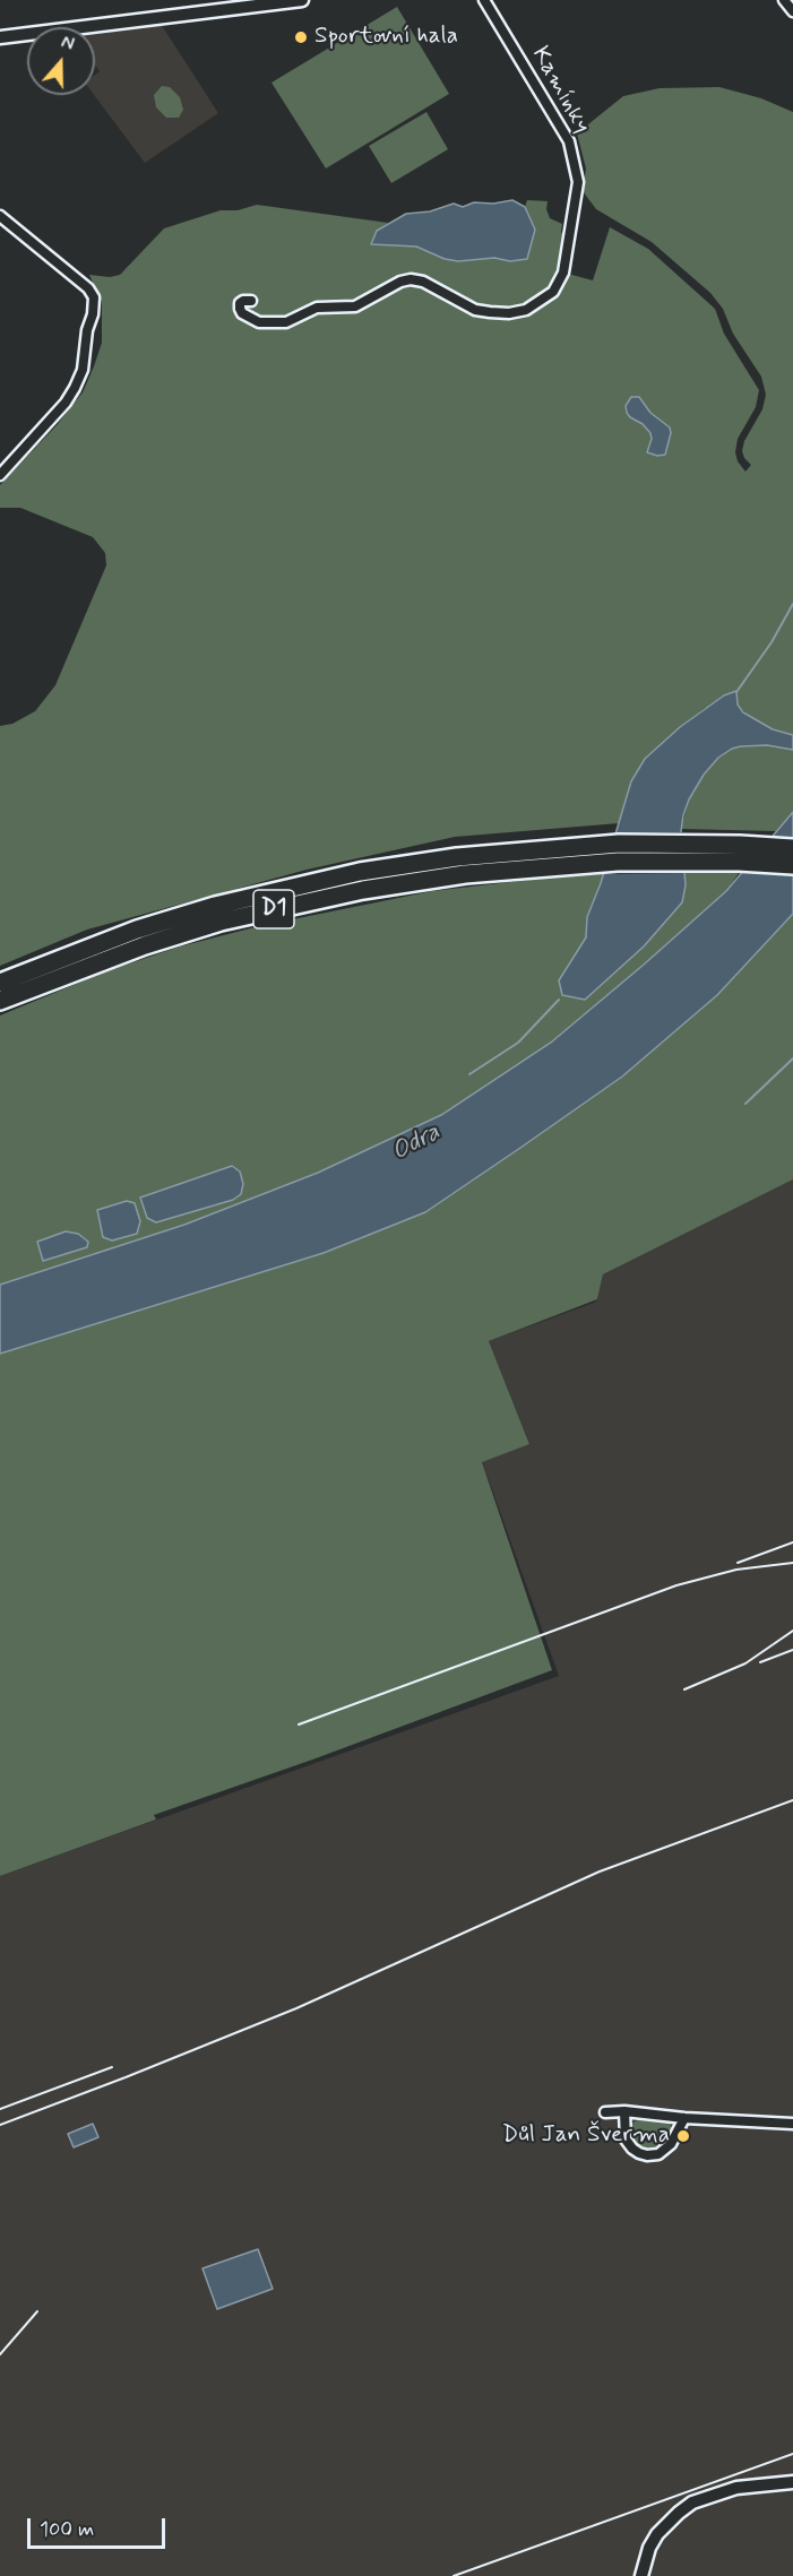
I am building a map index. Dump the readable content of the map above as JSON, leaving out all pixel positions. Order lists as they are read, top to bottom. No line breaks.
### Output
{"streets":{"highway":["D1"],"street":["Kamínky"]},"water":["Odra"],"places":["Sportovní hala","Důl Jan Šverma"],"scale_bar":"100 m","north":"top"}
